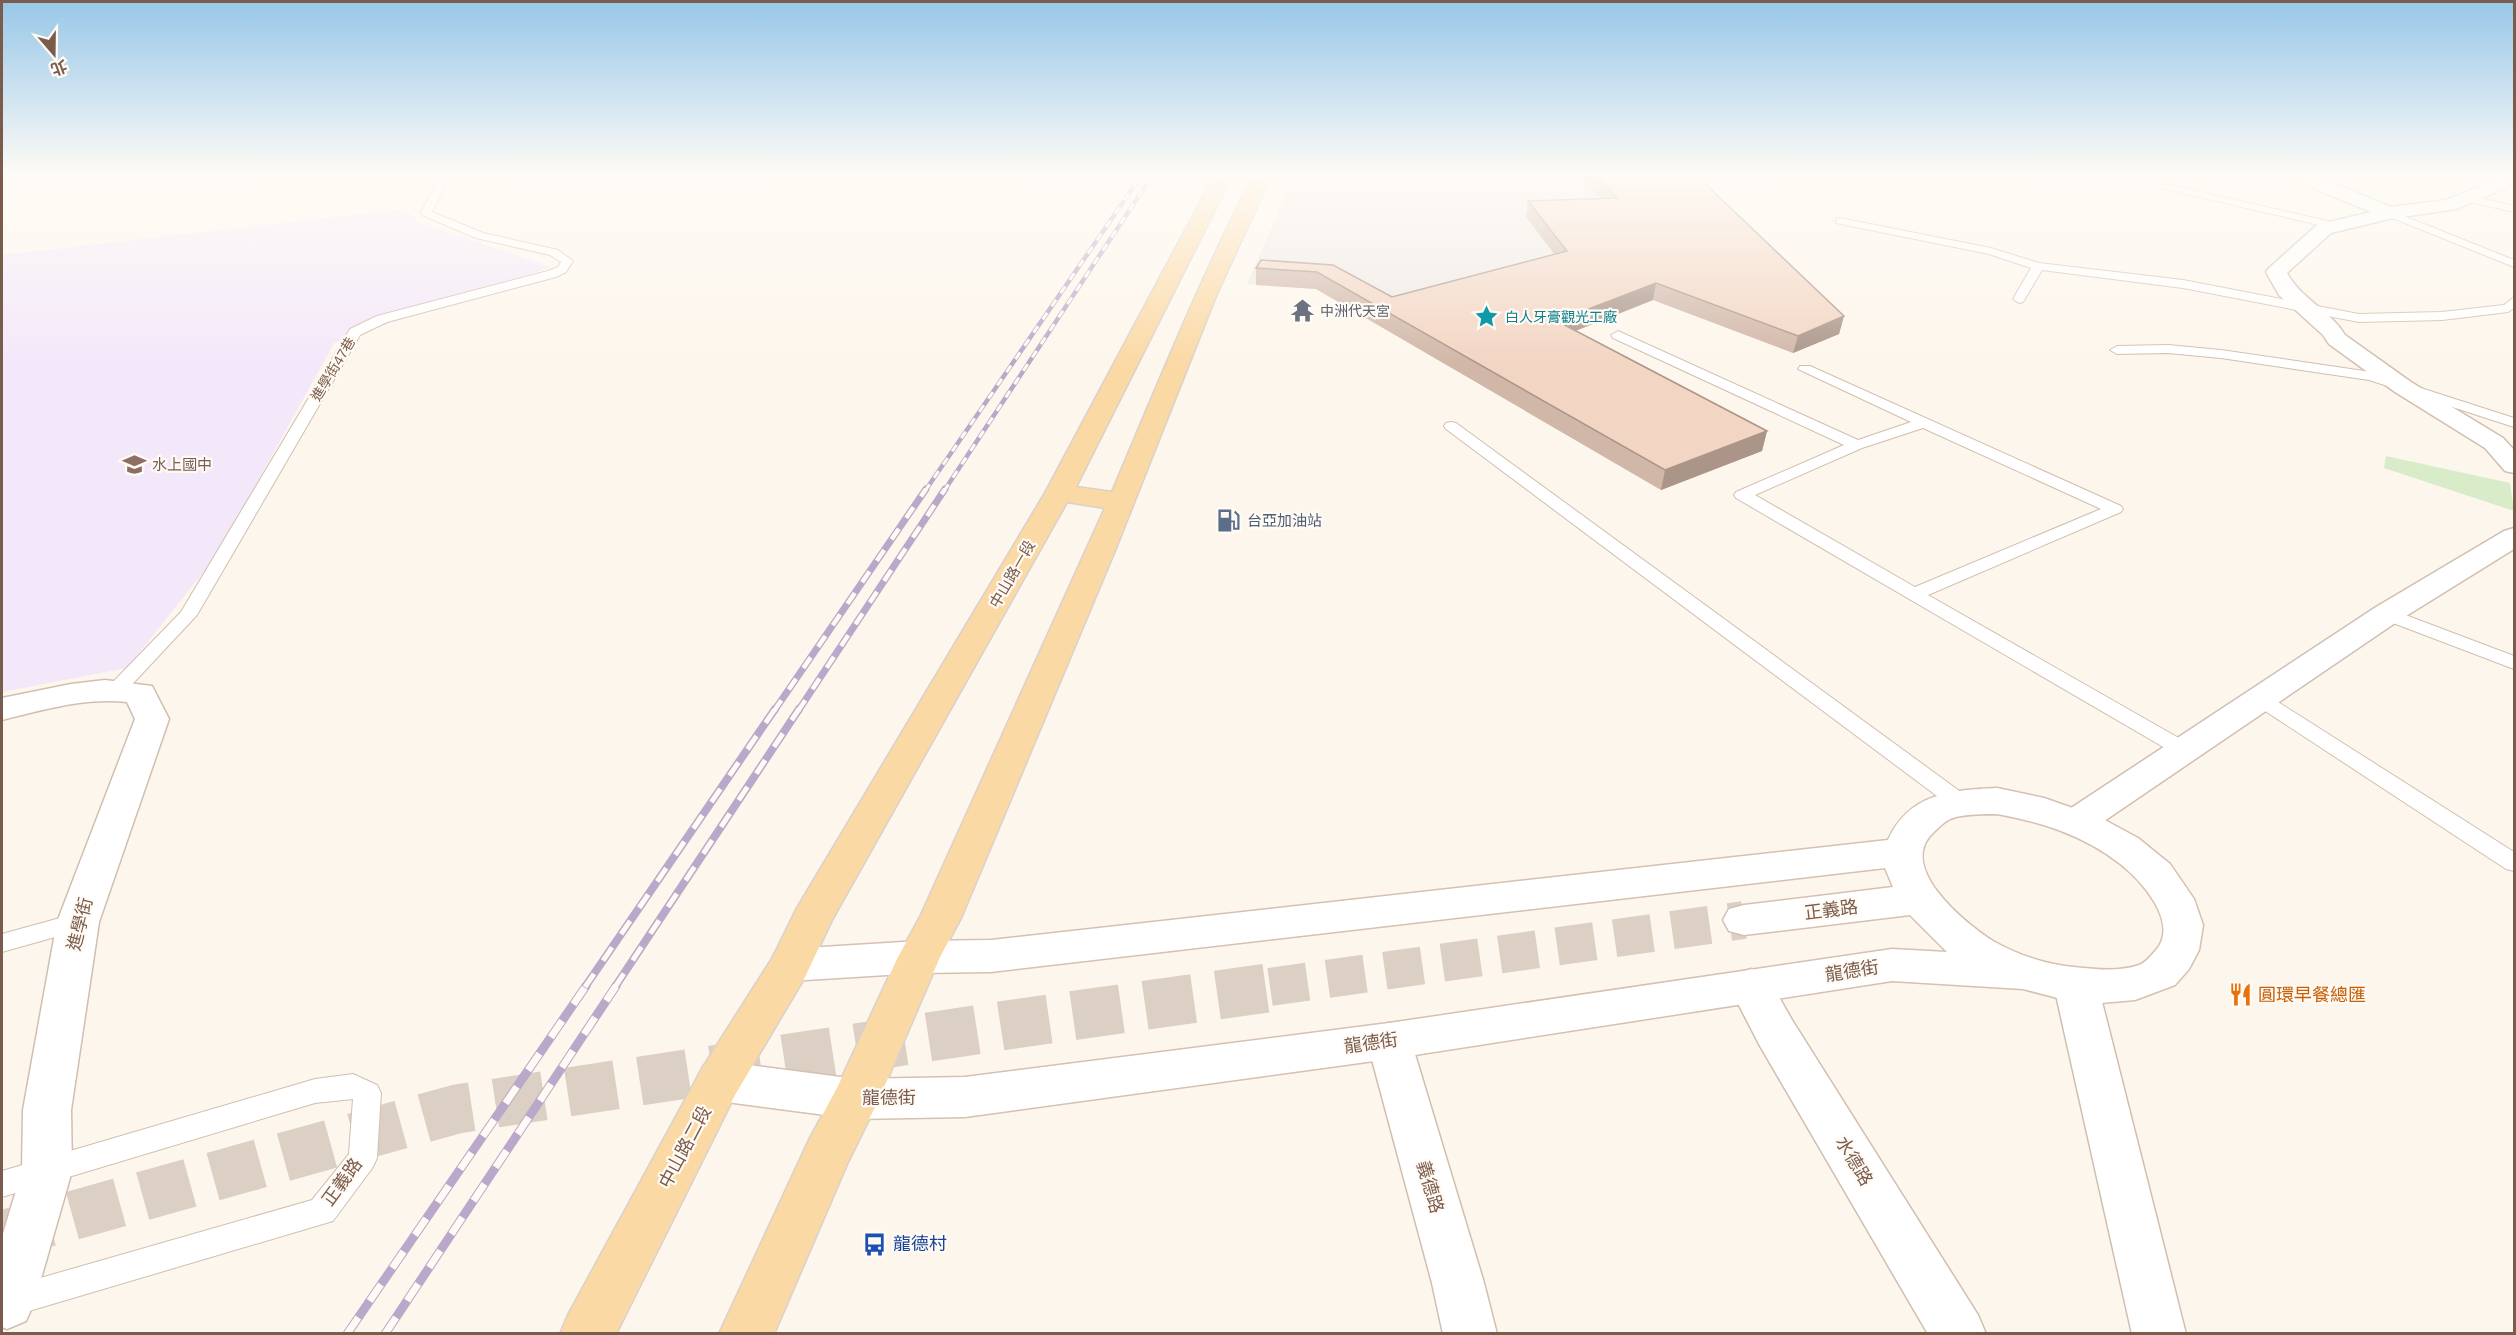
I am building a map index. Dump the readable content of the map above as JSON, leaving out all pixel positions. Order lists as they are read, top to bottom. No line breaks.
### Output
{"streets":{"main road":["中山路一段","中山路二段"],"street":["正義路","進學街","龍德街","水德路","義德路"],"lane":["進學街47巷"]},"crossings":[["進學街47巷","進學街"],["中山路一段","中山路二段"],["正義路","進學街"],["正義路","龍德街"],["龍德街","中山路二段"],["龍德街","水德路"],["龍德街","義德路"]],"places":{"temple":["中洲代天宮"],"place":["白人牙膏觀光工廠"],"school or university":["水上國中"],"fuel station":["台亞加油站"],"restaurant":["圓環早餐總匯"],"bus stop":["龍德村"]},"north":"bottom"}
